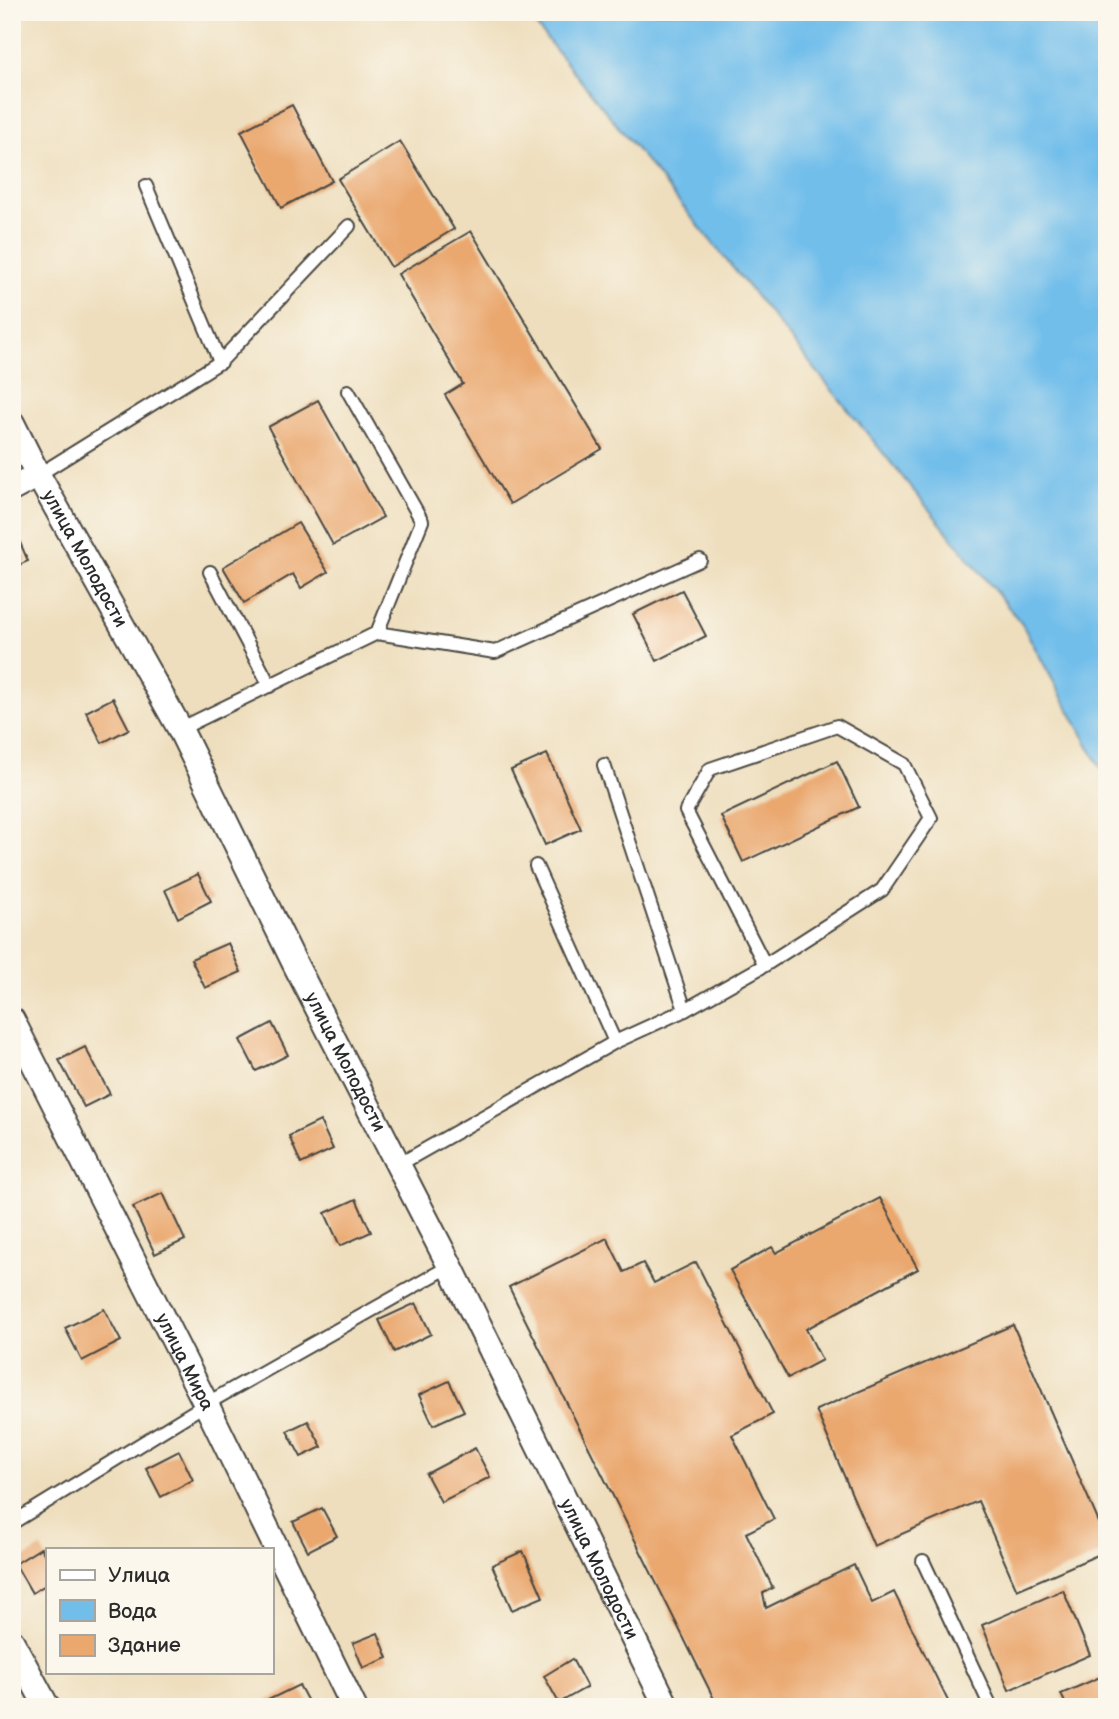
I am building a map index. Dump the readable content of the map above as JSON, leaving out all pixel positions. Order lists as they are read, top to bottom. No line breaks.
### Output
{"streets":{"street":["улица Молодости","улица Мира"]},"legend":["Улица","Вода","Здание"]}
